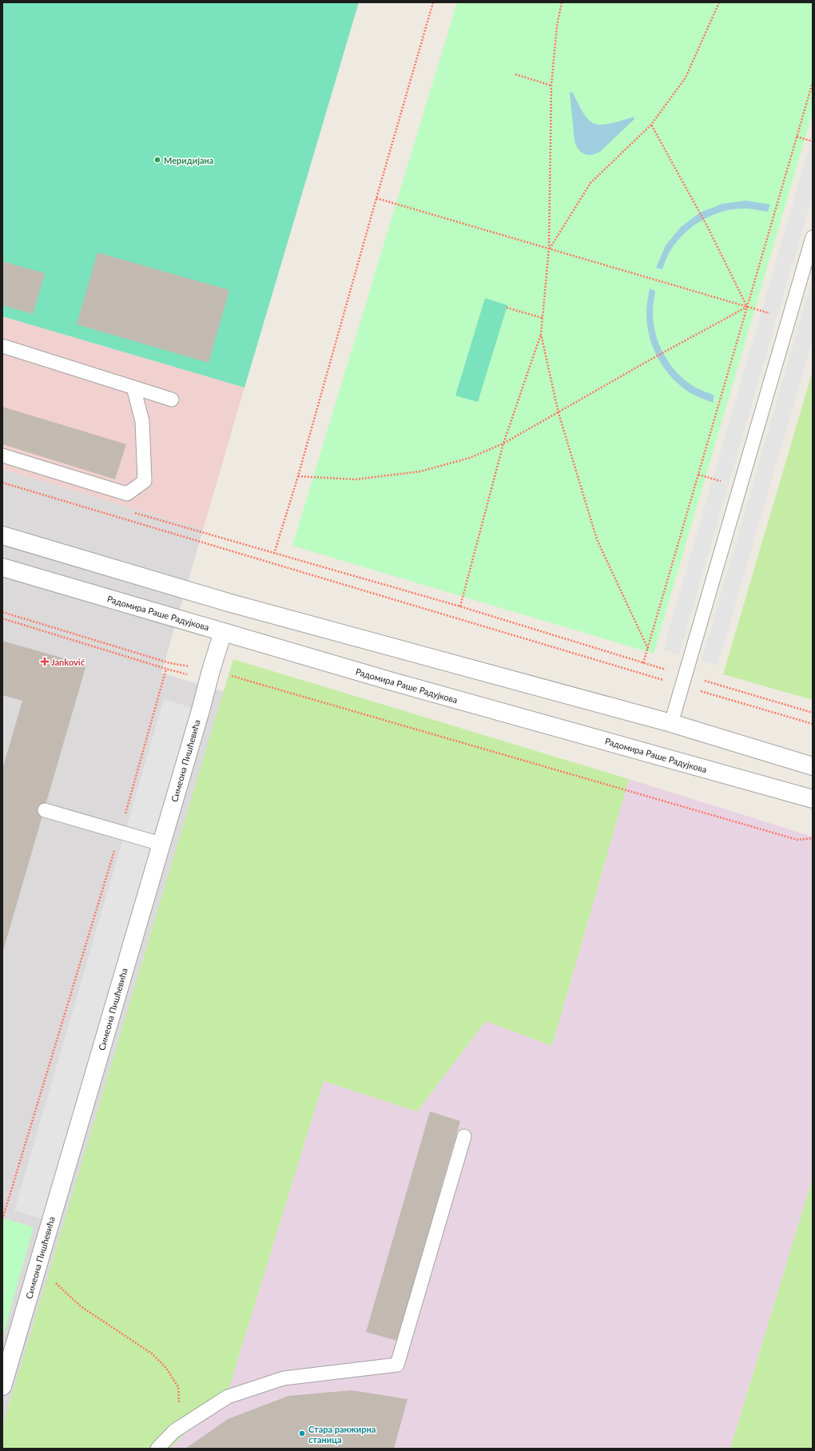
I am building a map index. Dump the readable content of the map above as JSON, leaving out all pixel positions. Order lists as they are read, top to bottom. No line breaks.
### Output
{"streets":{"street":["Радомира Раше Радујкова","Симеона Пишћевића"]},"crossings":[["Радомира Раше Радујкова","Симеона Пишћевића"]],"places":{"other":["Меридијана","Стара ранжирна станица"],"health":["Janković"]}}
